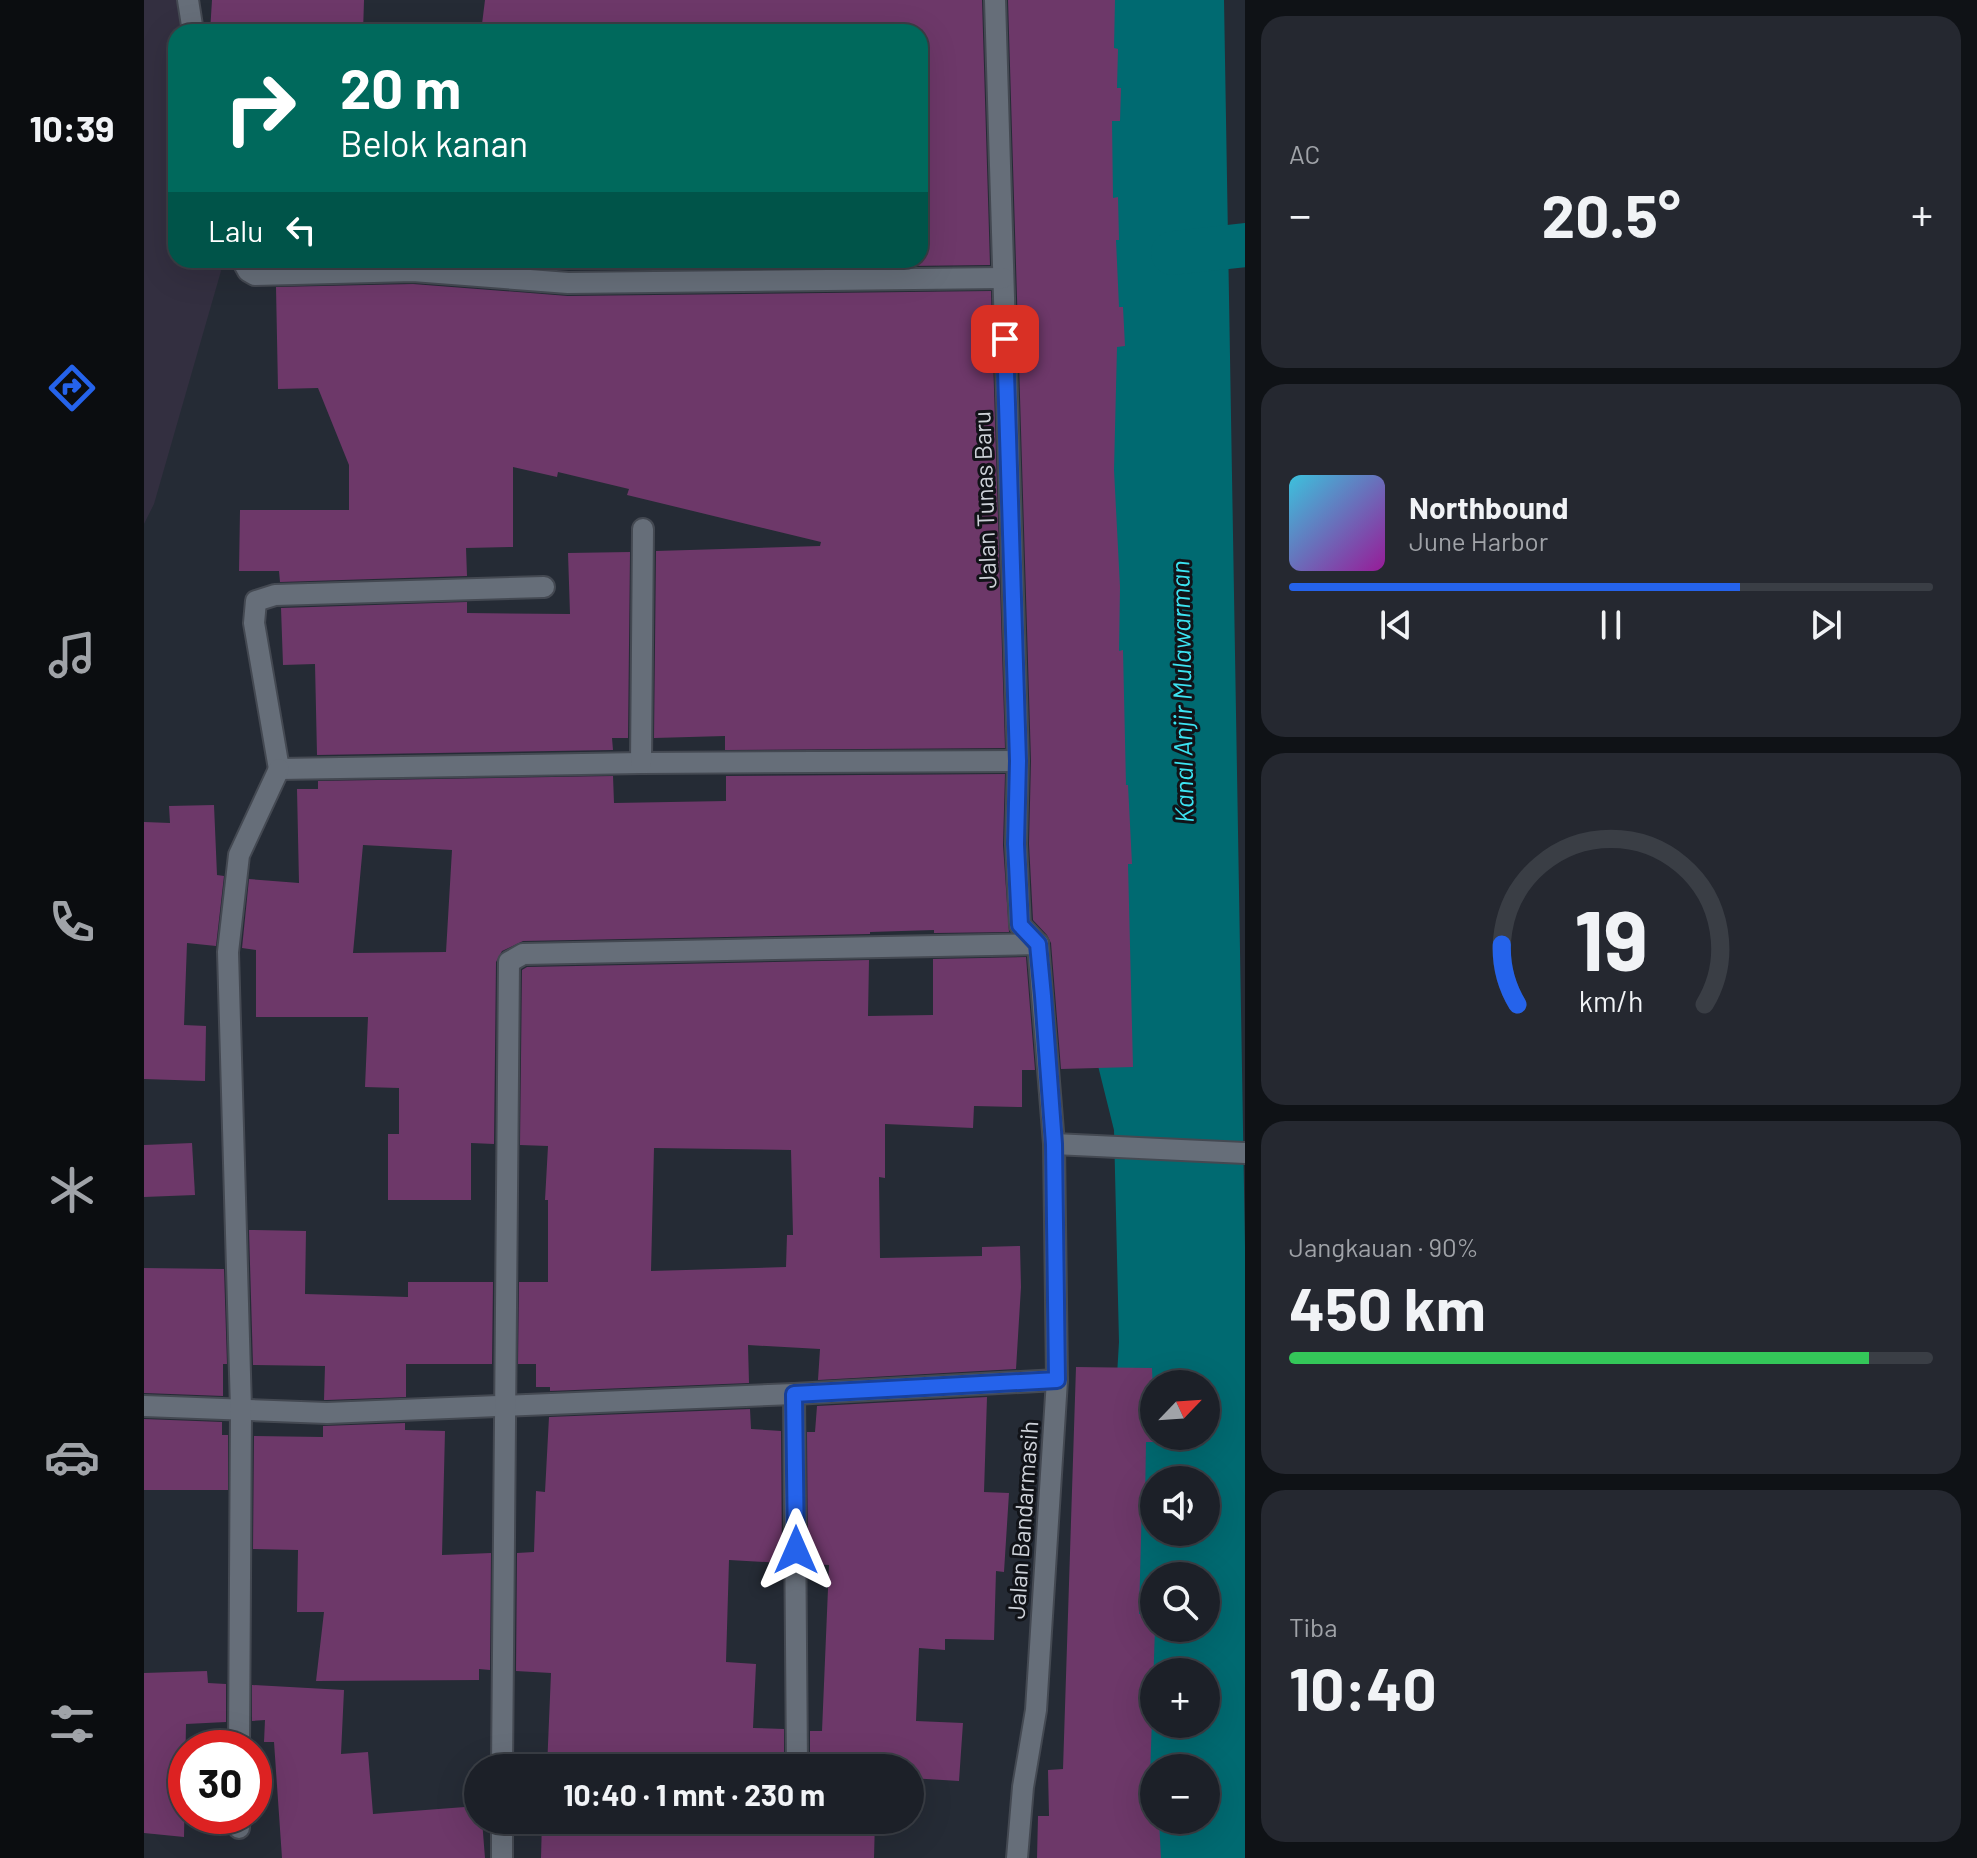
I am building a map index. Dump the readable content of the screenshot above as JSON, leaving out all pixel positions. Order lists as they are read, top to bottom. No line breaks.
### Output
{"streets":{"street":["Jalan Tunas Baru","Jalan Bandarmasih"]},"crossings":[["Jalan Tunas Baru","Jalan Bandarmasih"]],"water":["Kanal Anjir Mulawarman"],"north":"top right","page":{"tabs":"10:39","tile":["AC",["Jangkauan · 90%","450 km"],["Tiba","10:40"]],"turn":["20 m","Belok kanan"],"heat":["−","20.5°","+"],"then":"Lalu","song":["Northbound","June Harbor"],"map_buttons":["+","−"],"limit":"30","trip":"10:40 · 1 mnt · 230 m","gauge":["19","km/h"]}}
